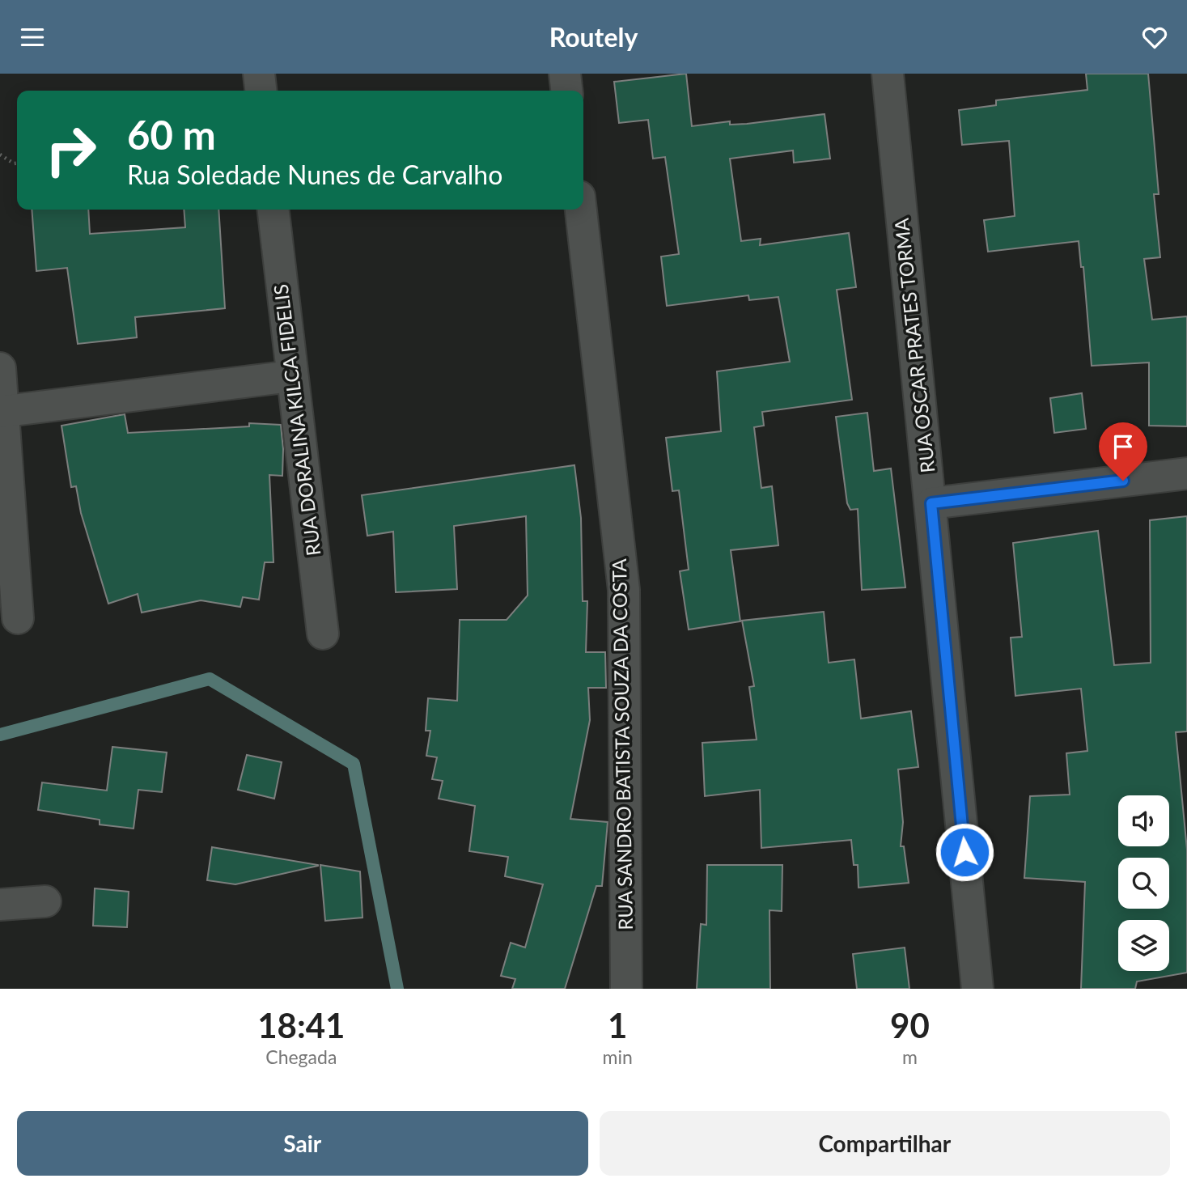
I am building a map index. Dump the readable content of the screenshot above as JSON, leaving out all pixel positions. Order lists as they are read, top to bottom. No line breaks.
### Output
{"streets":{"street":["RUA OSCAR PRATES TORMA","RUA DORALINA KILCA FIDELIS","RUA SANDRO BATISTA SOUZA DA COSTA"]},"page":{"header":"Routely","turn":["60 m","Rua Soledade Nunes de Carvalho"],"eta":["18:41","Chegada","1","min","90","m"],"buttons":["Sair","Compartilhar"]}}
